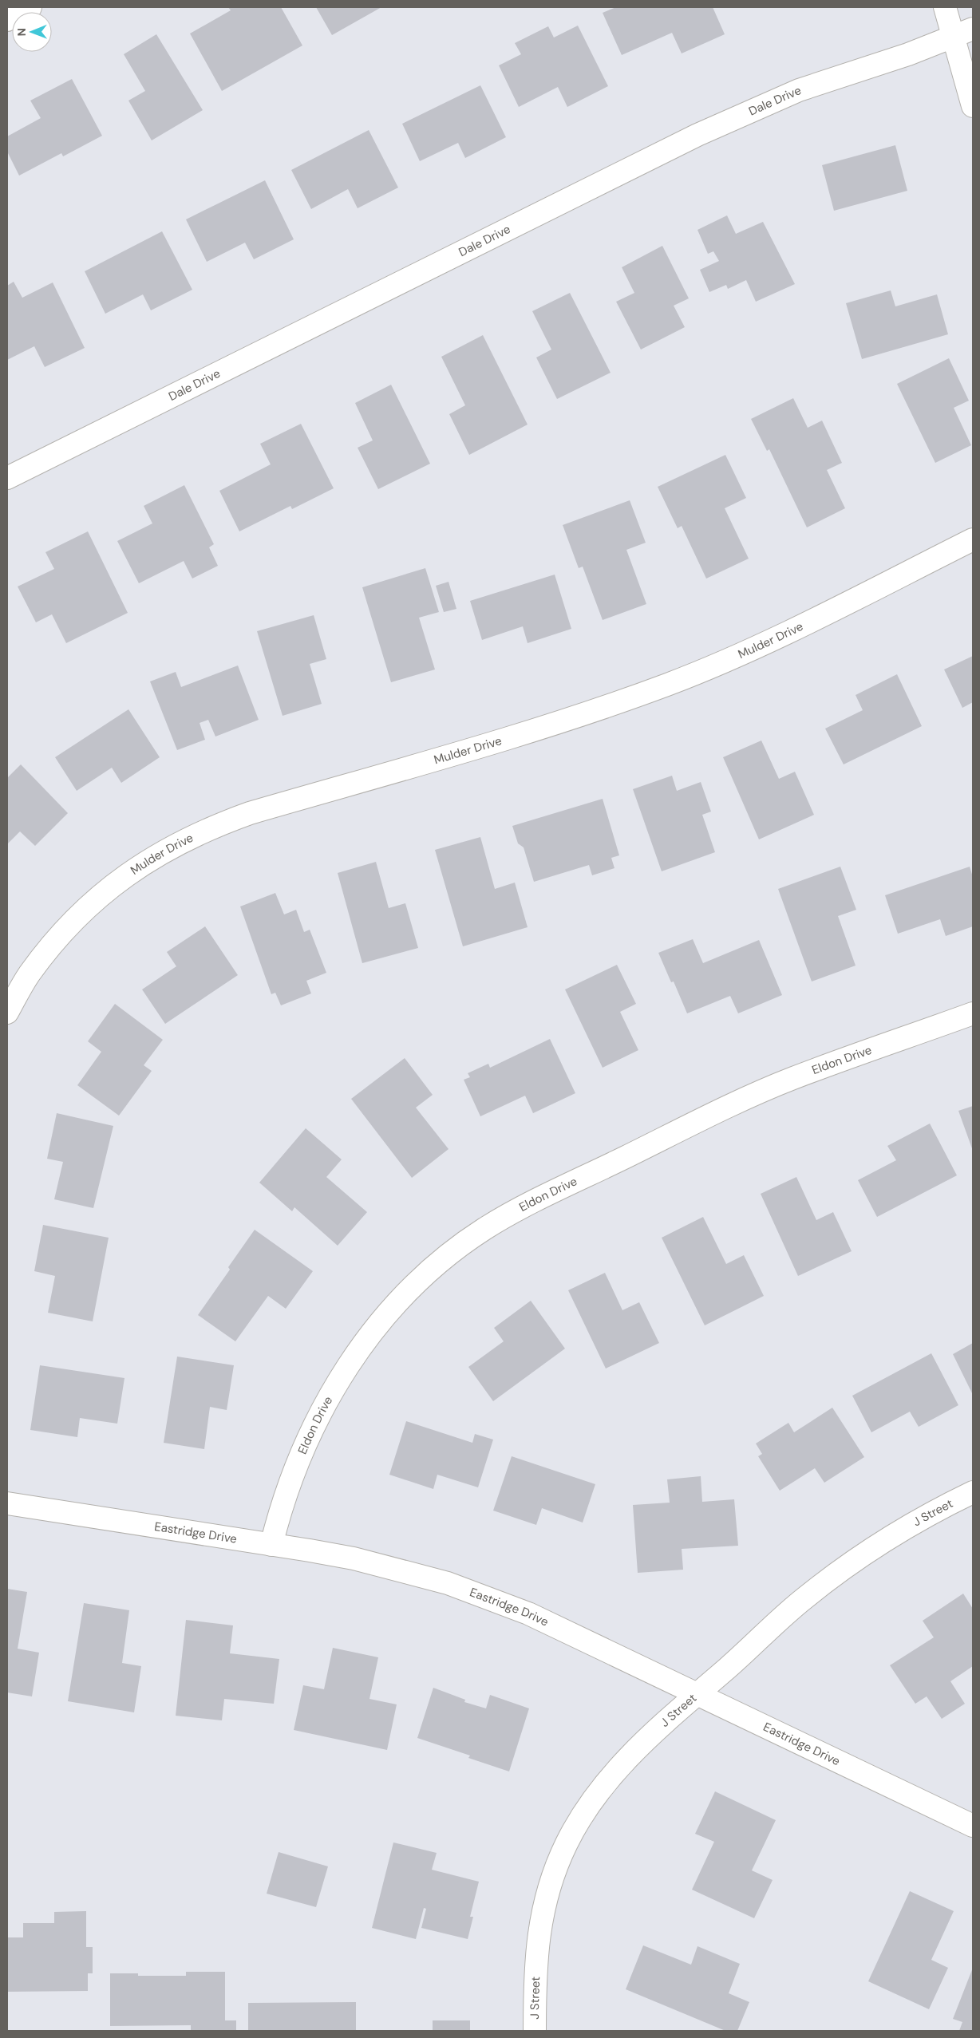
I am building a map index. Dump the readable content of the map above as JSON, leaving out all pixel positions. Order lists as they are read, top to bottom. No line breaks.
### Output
{"streets":{"street":["Dale Drive","Mulder Drive","Eldon Drive","J Street","Eastridge Drive"]},"crossings":[["Eldon Drive","Eastridge Drive"],["J Street","Eastridge Drive"]],"north":"left"}
